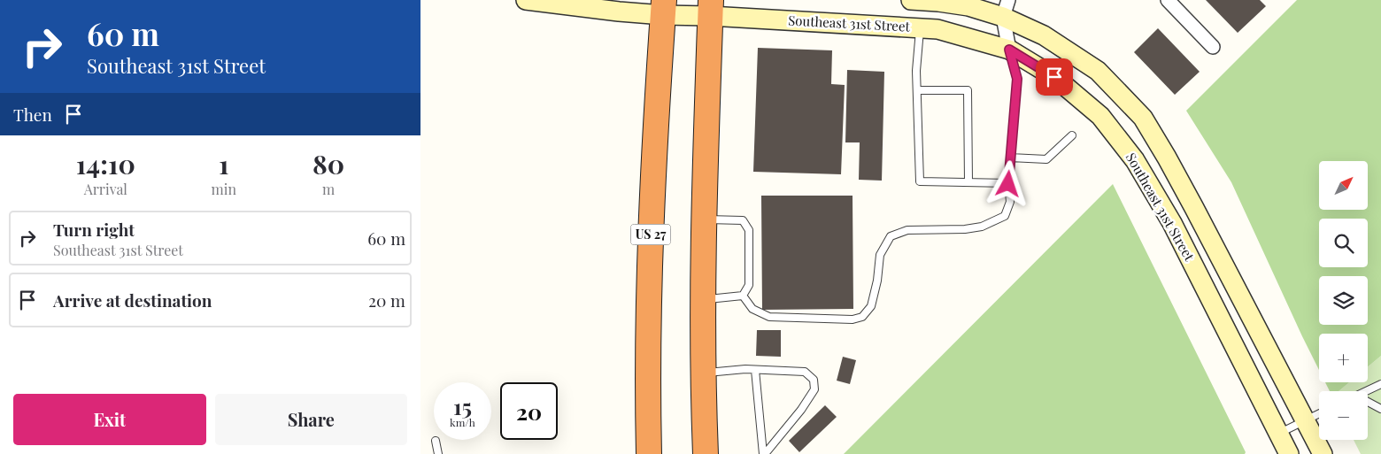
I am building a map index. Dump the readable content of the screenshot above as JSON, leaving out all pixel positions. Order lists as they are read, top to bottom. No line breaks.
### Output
{"streets":{"highway":["US 27"],"main road":["Southeast 31st Street"]},"crossings":[["Southeast 31st Street","US 27"]],"north":"top right","page":{"turn":["60 m","Southeast 31st Street"],"then":"Then","eta":["14:10","Arrival","1","min","80","m"],"map_buttons":["+","−"],"list":[{"name":"Turn right","note":"Southeast 31st Street","value":"60 m"},{"name":"Arrive at destination","value":"20 m"}],"speed":"15 km/h","limit":"20","buttons":["Exit","Share"]}}
